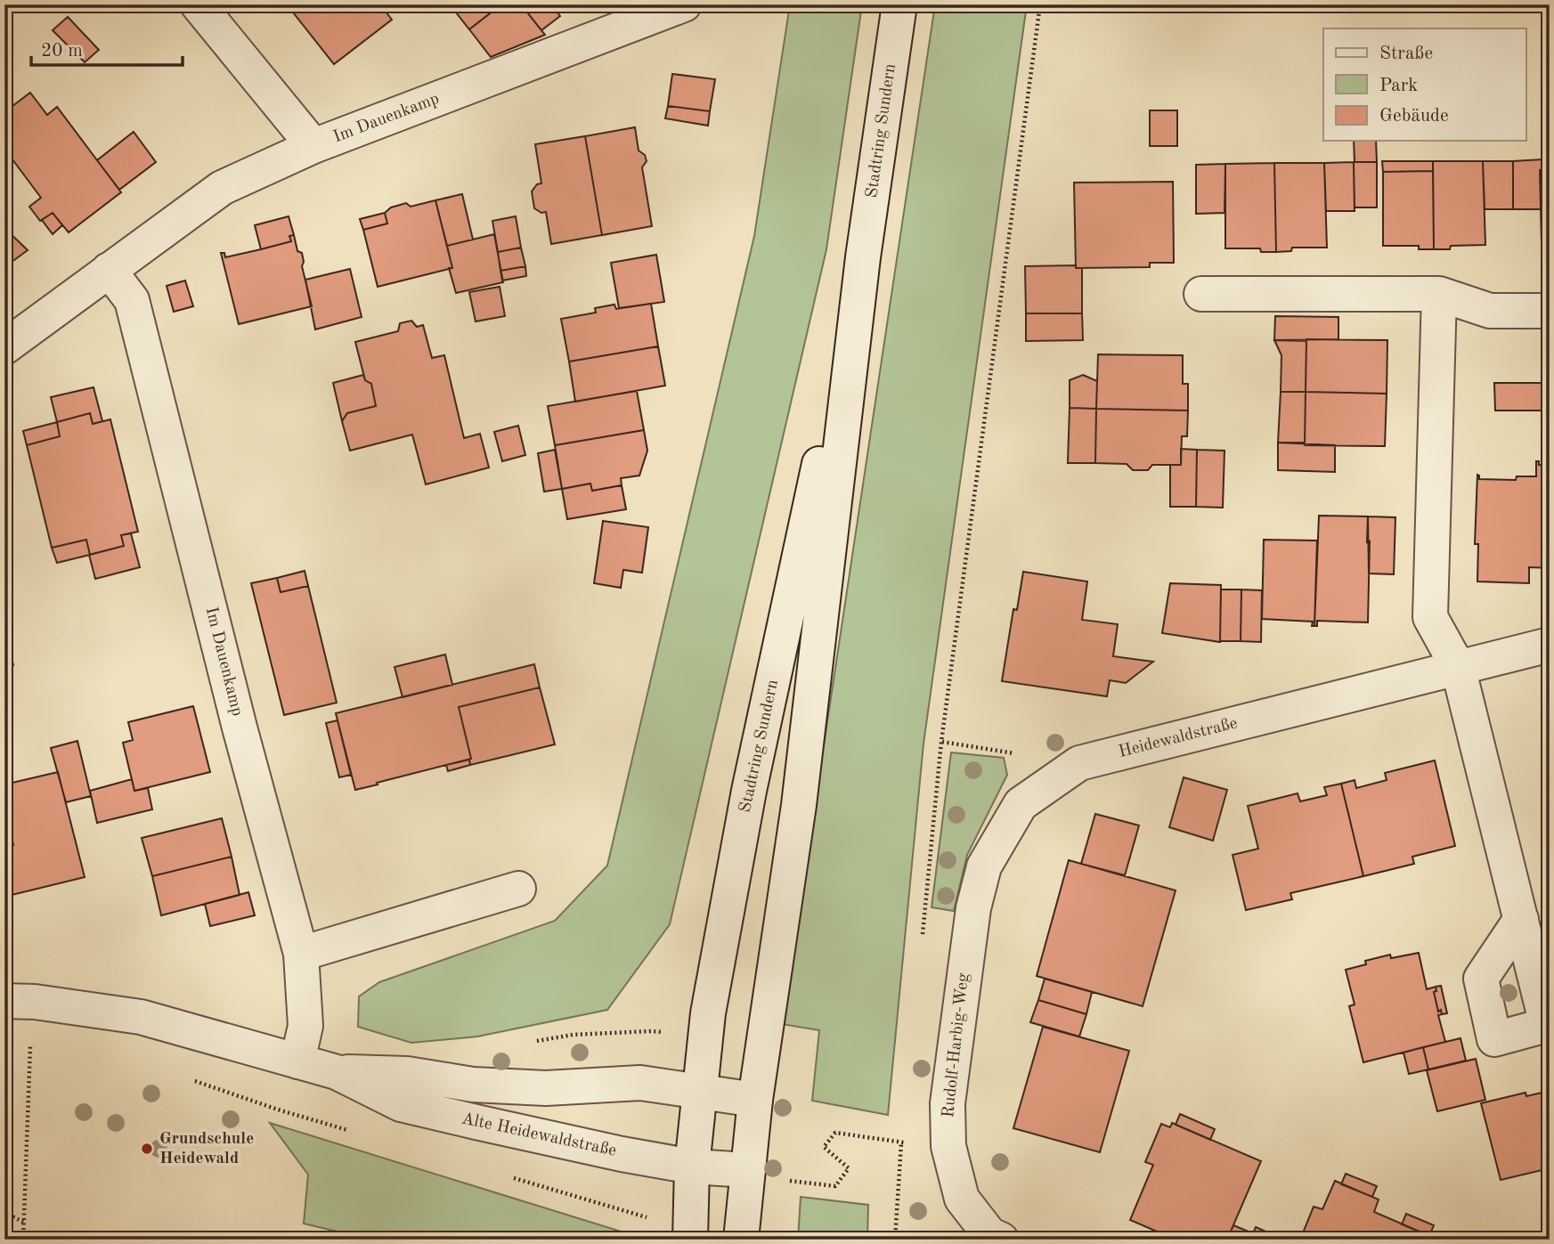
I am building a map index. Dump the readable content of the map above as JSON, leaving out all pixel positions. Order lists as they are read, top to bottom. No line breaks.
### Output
{"streets":{"street":["Im Dauenkamp","Stadtring Sundern","Heidewaldstraße","Rudolf-Harbig-Weg","Alte Heidewaldstraße"]},"crossings":[["Im Dauenkamp","Alte Heidewaldstraße"],["Stadtring Sundern","Alte Heidewaldstraße"],["Heidewaldstraße","Rudolf-Harbig-Weg"]],"places":["Grundschule Heidewald"],"legend":["Straße","Park","Gebäude"],"scale_bar":"20 m"}
